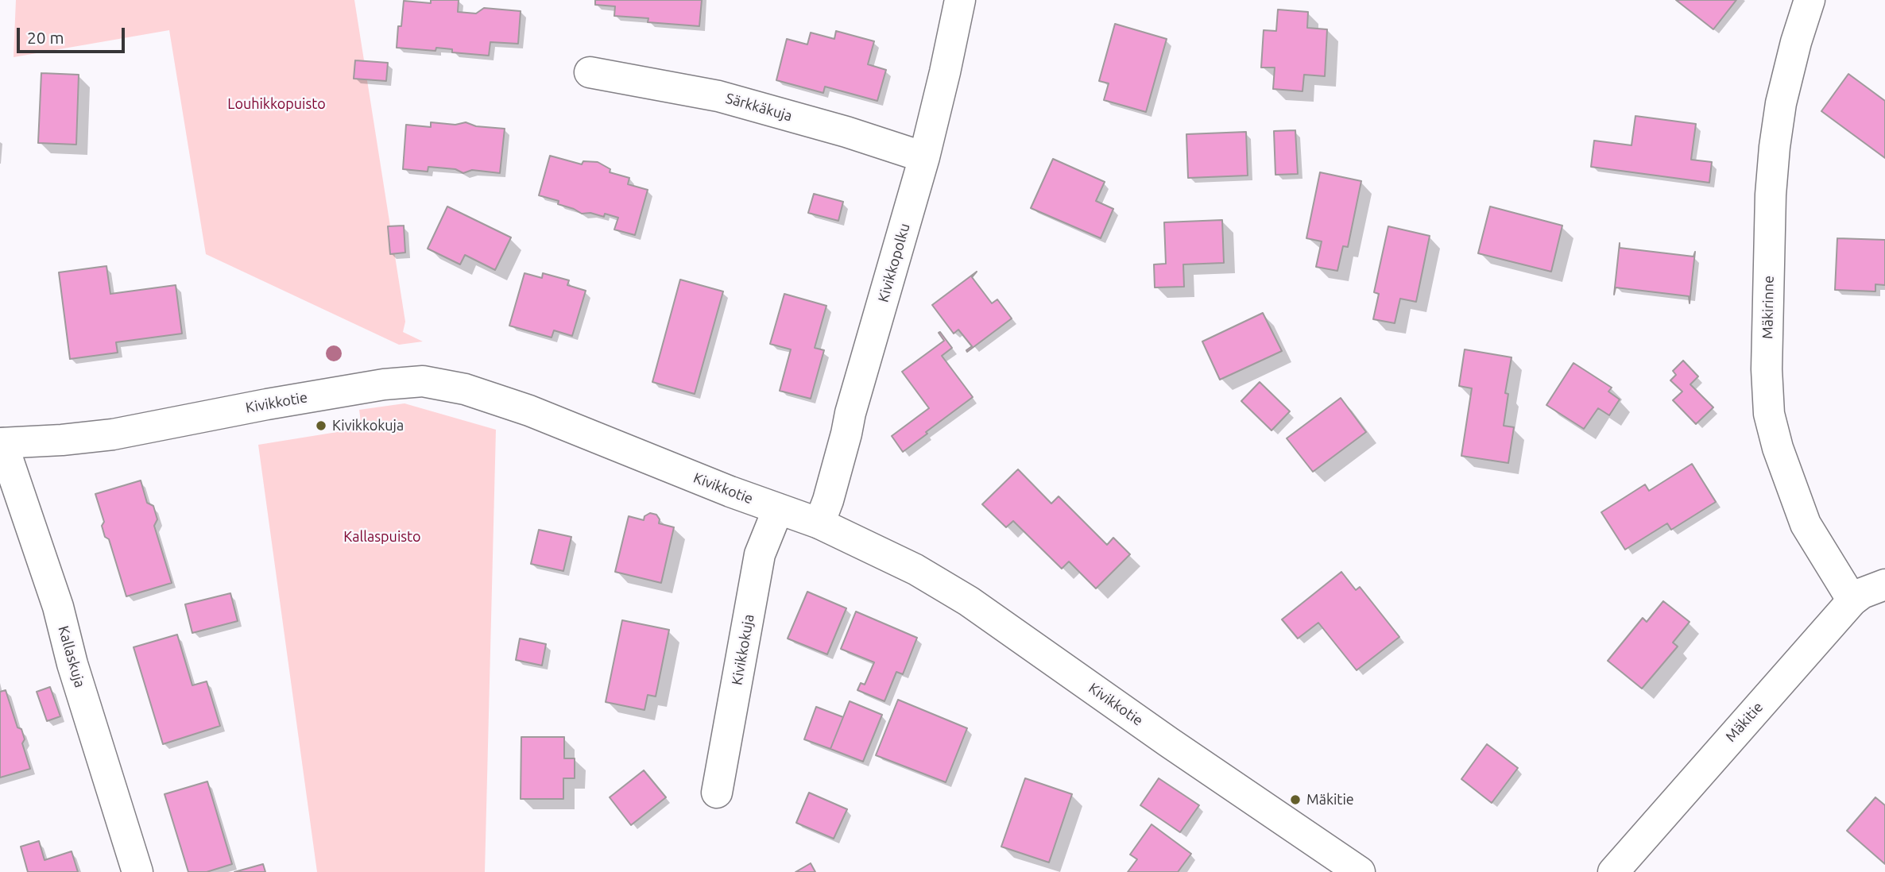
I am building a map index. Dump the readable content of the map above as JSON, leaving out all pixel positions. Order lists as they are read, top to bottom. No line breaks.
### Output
{"streets":{"street":["Särkkäkuja","Kivikkopolku","Mäkirinne","Kivikkotie","Kivikkokuja","Kallaskuja","Mäkitie"]},"crossings":[["Särkkäkuja","Kivikkopolku"],["Kivikkopolku","Kivikkotie"],["Mäkirinne","Mäkitie"],["Kivikkotie","Kivikkokuja"],["Kivikkotie","Kallaskuja"]],"parks":["Louhikkopuisto","Kallaspuisto"],"places":["Kivikkokuja","Mäkitie"],"scale_bar":"20 m"}
